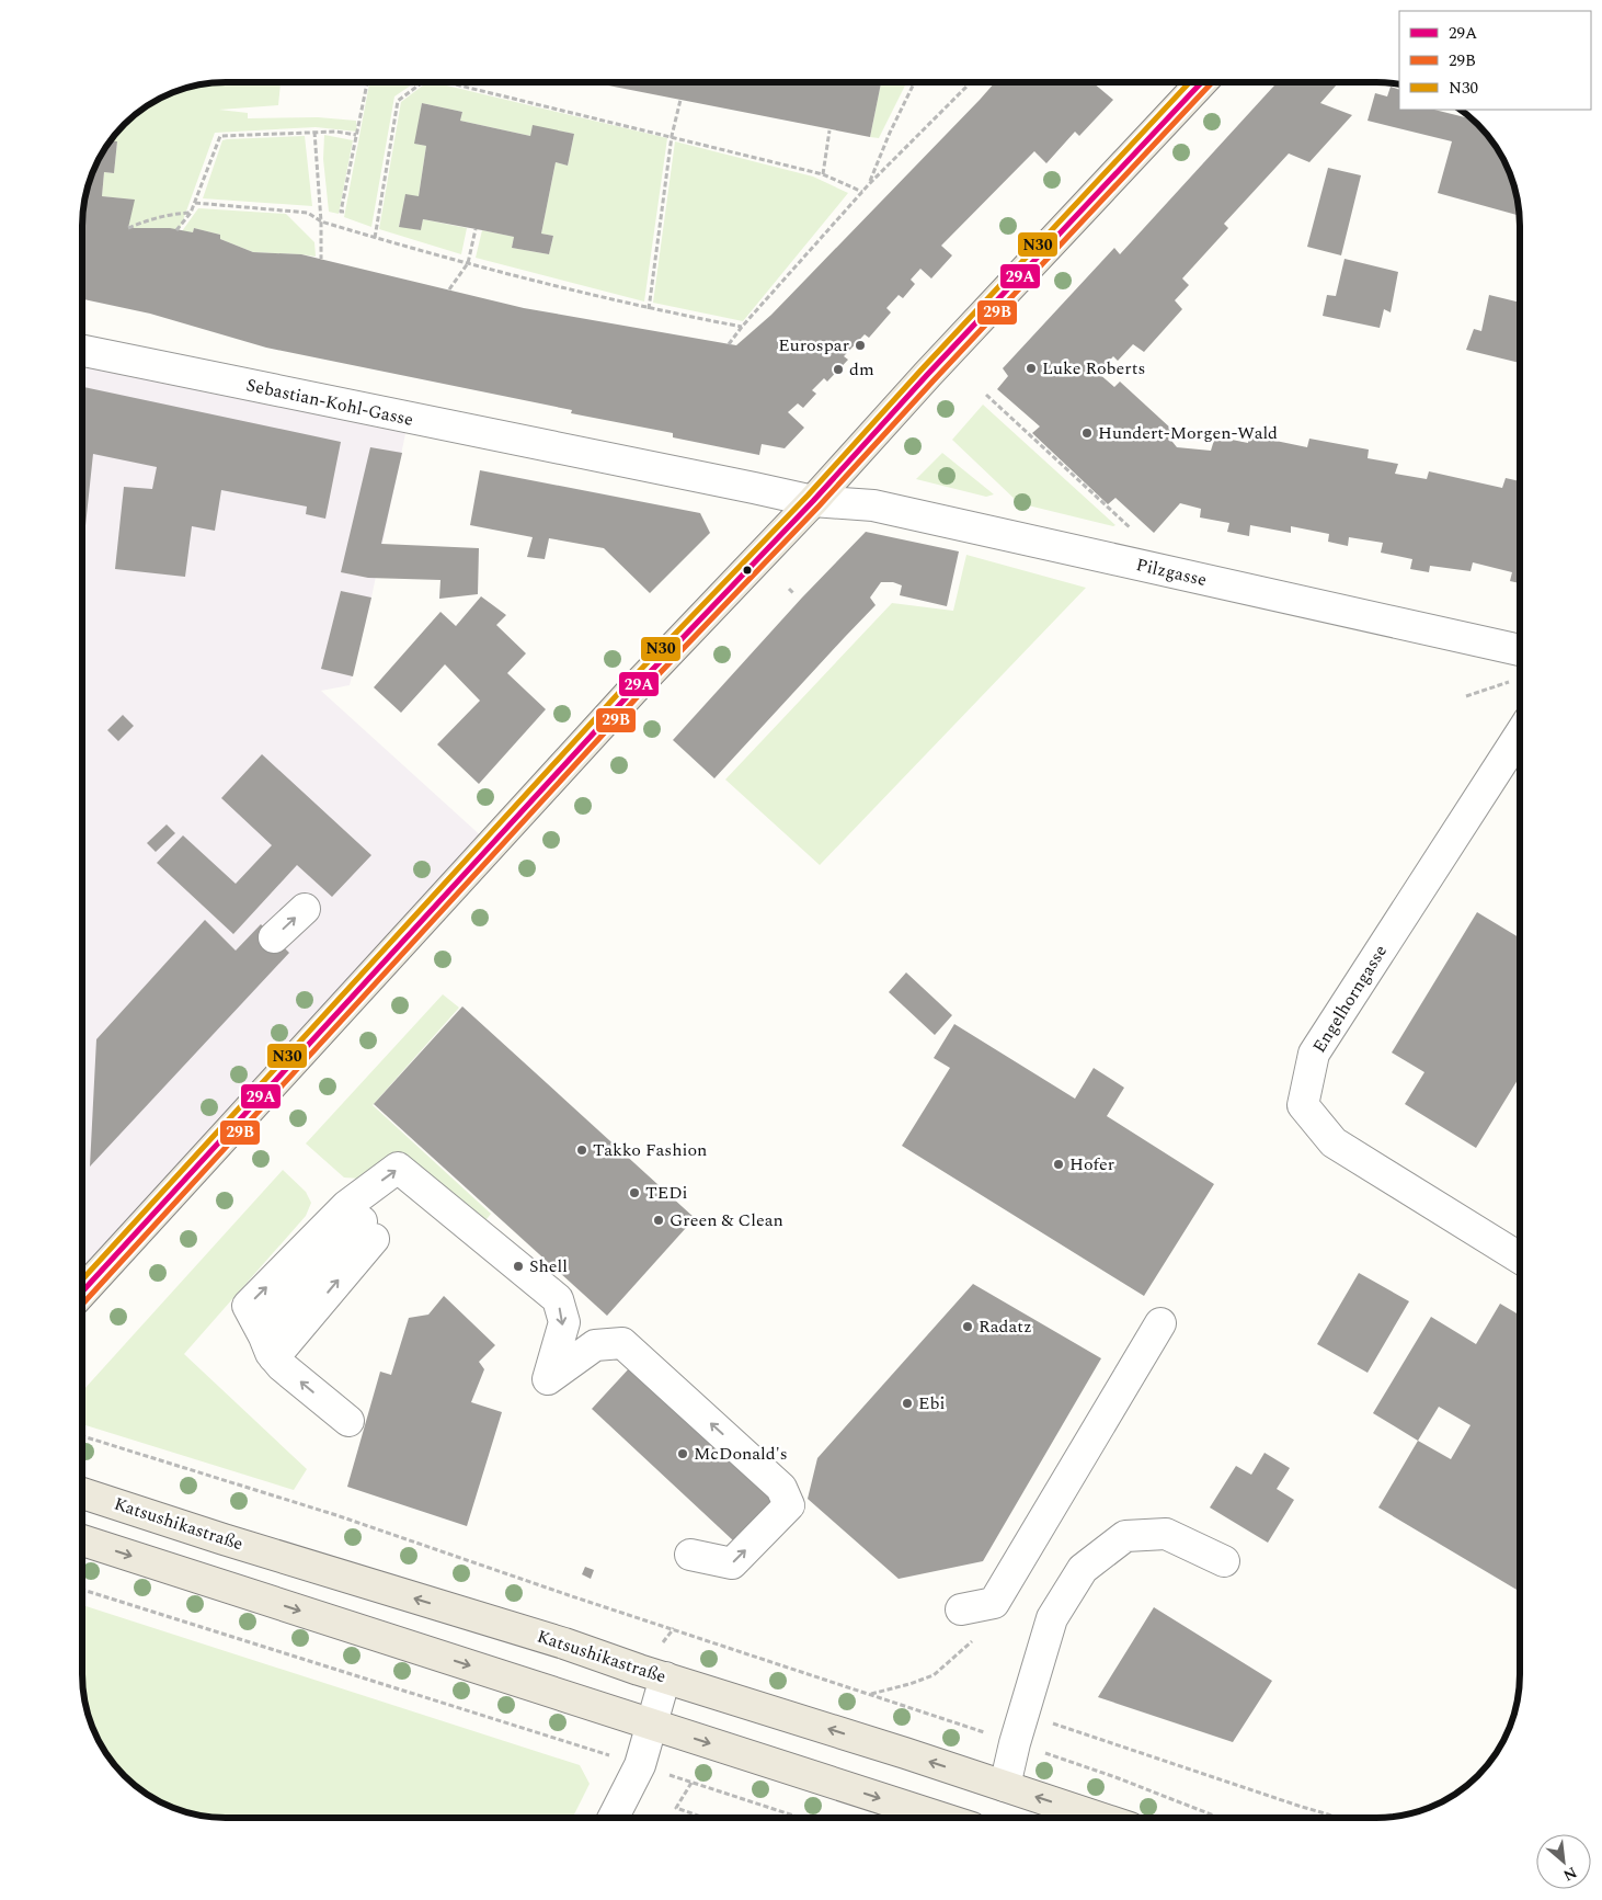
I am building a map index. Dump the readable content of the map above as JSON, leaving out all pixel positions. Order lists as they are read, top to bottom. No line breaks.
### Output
{"streets":{"main road":["Katsushikastraße"],"street":["Sebastian-Kohl-Gasse","Pilzgasse","Engelhorngasse"]},"crossings":[["Sebastian-Kohl-Gasse","Pilzgasse"]],"places":["Eurospar","Luke Roberts","dm","Hundert-Morgen-Wald","Takko Fashion","Hofer","TEDi","Green & Clean","Shell","Radatz","Ebi","McDonald's"],"lines":["transit line 29A","transit line 29B","transit line N30"],"legend":["29A","29B","N30"],"north":"bottom right"}
